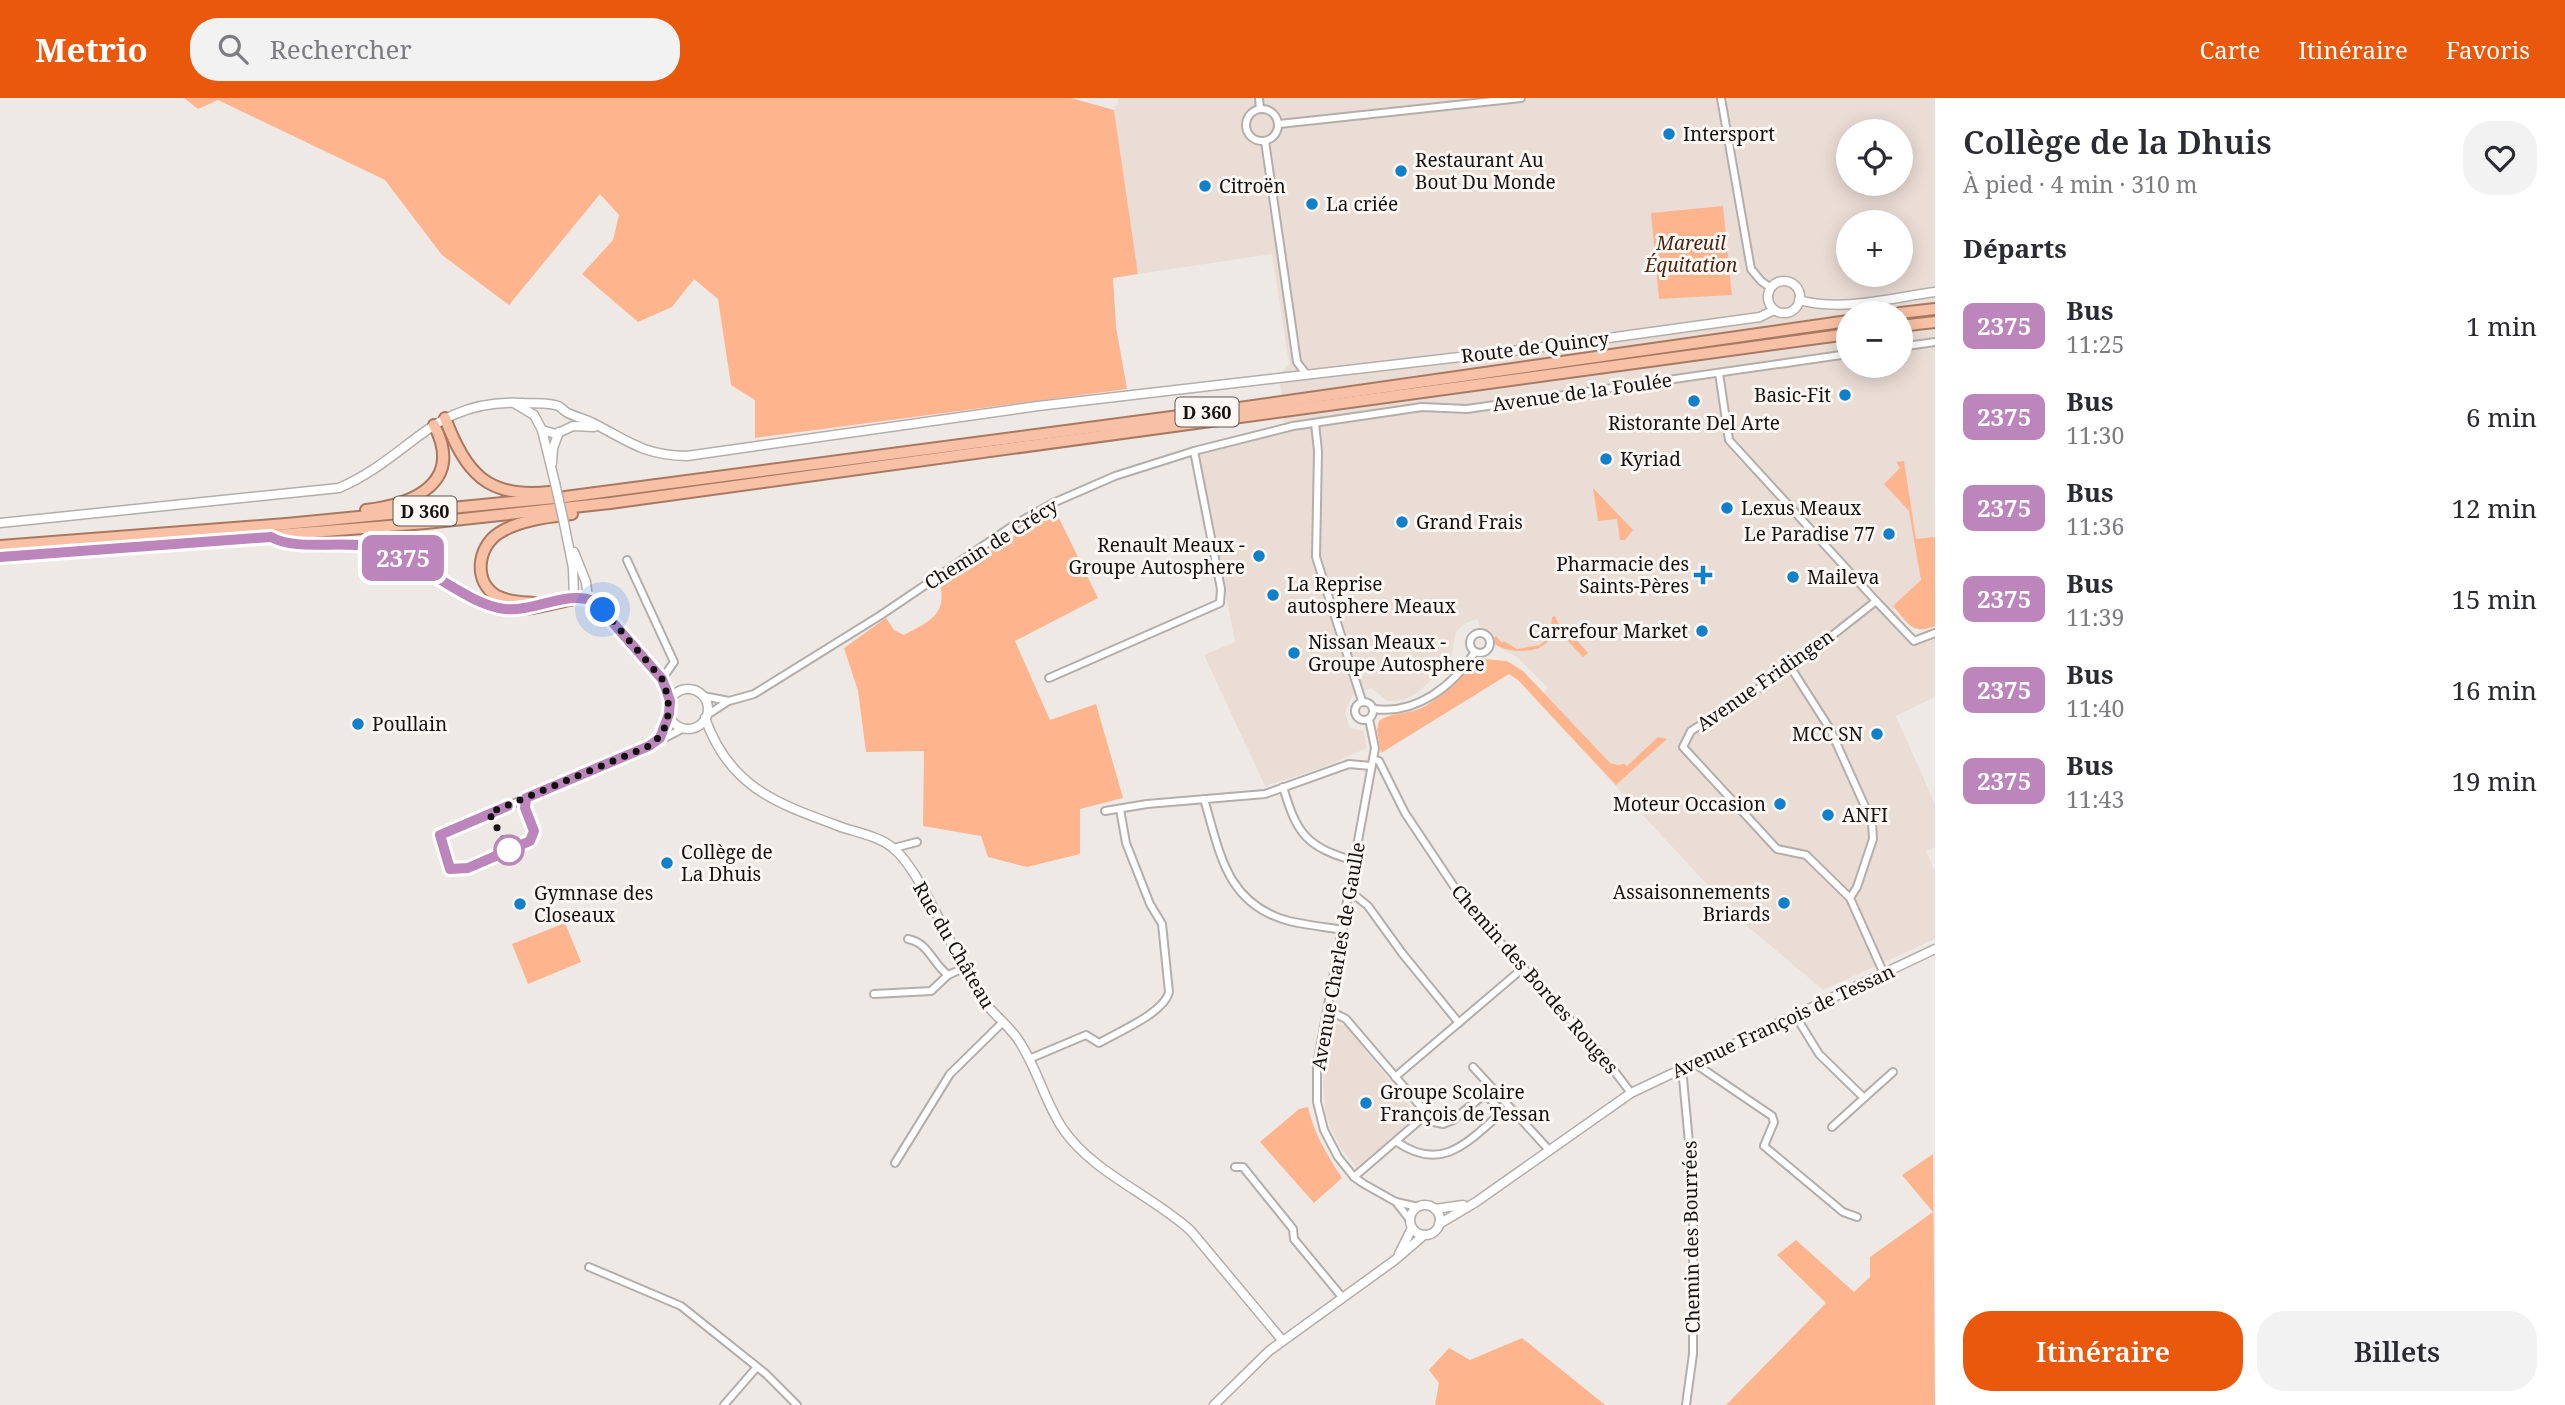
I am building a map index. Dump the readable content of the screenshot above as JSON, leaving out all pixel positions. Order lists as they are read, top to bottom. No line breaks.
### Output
{"streets":{"highway":["D 360"],"street":["Route de Quincy","Avenue de la Foulée","Chemin de Crécy","Avenue Fridingen","Rue du Château","Avenue Charles de Gaulle","Chemin des Bordes Rouges","Avenue François de Tessan","Chemin des Bourrées"]},"crossings":[["Avenue de la Foulée","Chemin de Crécy"],["Chemin de Crécy","Rue du Château"],["Avenue Charles de Gaulle","Chemin des Bordes Rouges"],["Avenue Charles de Gaulle","Avenue François de Tessan"],["Chemin des Bordes Rouges","Avenue François de Tessan"],["Avenue François de Tessan","Chemin des Bourrées"]],"parks":["Mareuil Équitation"],"places":{"other":["Intersport","Restaurant Au Bout Du Monde","Citroën","La criée","Basic-Fit","Ristorante Del Arte","Kyriad","Lexus Meaux","Grand Frais","Le Paradise 77","Renault Meaux - Groupe Autosphere","Maileva","La Reprise autosphere Meaux","Carrefour Market","Nissan Meaux - Groupe Autosphere","Poullain","MCC SN","Moteur Occasion","ANFI","Collège de La Dhuis","Assaisonnements Briards","Gymnase des Closeaux","Groupe Scolaire François de Tessan"],"health":["Pharmacie des Saints-Pères"]},"lines":["bus line 2375"],"page":{"header":"Metrio","search":"Rechercher","nav":["Carte","Itinéraire","Favoris"],"on_map":"2375","heading":[["Collège de la Dhuis","À pied · 4 min · 310 m"],"Départs"],"map_buttons":["+","−"],"list":[{"mark":"2375","name":"Bus","note":"11:25","value":"1 min"},{"mark":"2375","name":"Bus","note":"11:30","value":"6 min"},{"mark":"2375","name":"Bus","note":"11:36","value":"12 min"},{"mark":"2375","name":"Bus","note":"11:39","value":"15 min"},{"mark":"2375","name":"Bus","note":"11:40","value":"16 min"},{"mark":"2375","name":"Bus","note":"11:43","value":"19 min"}],"buttons":["Itinéraire","Billets"]}}
